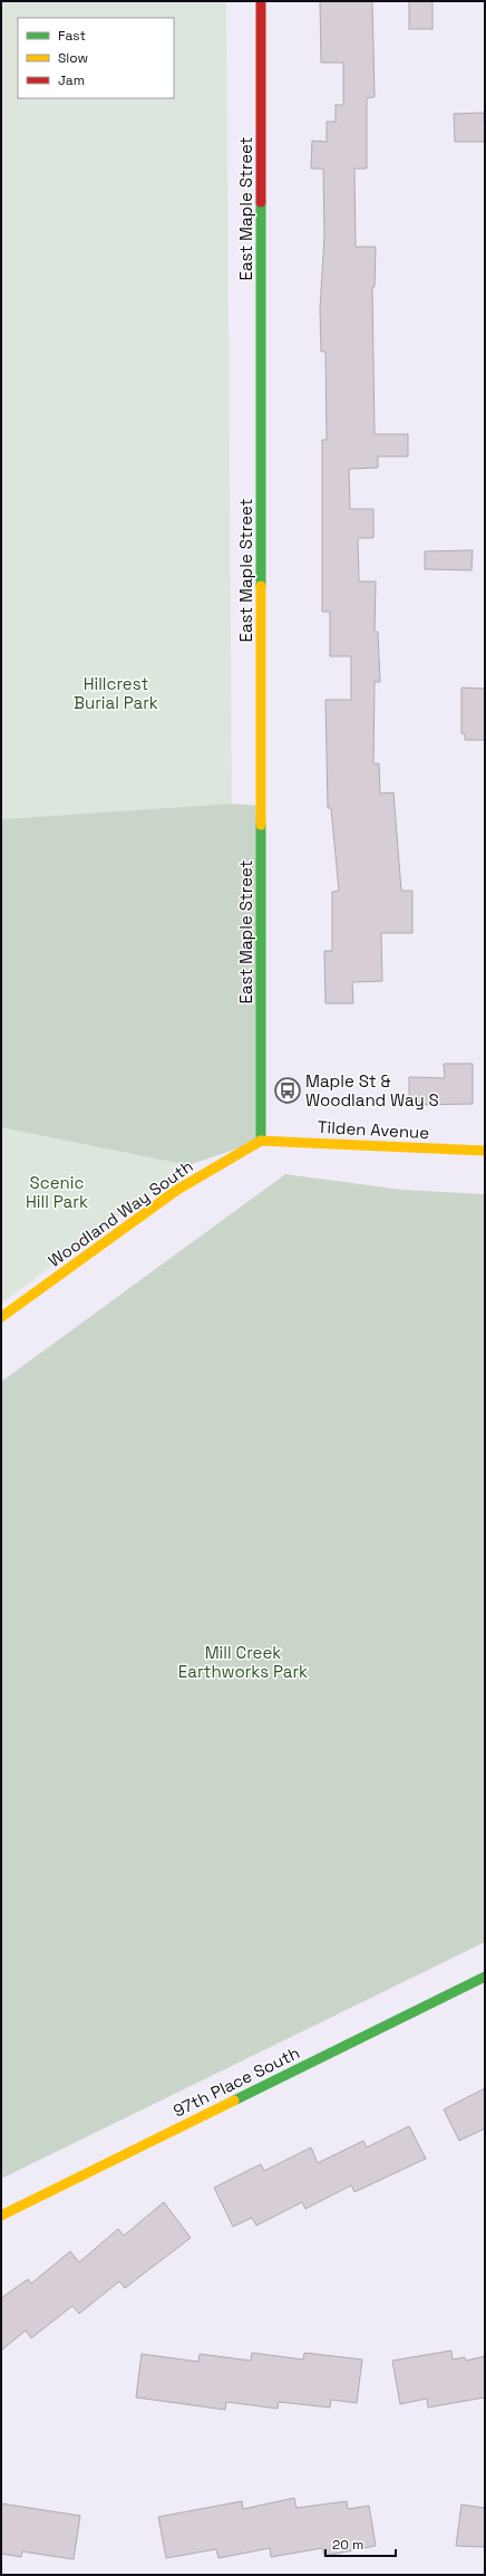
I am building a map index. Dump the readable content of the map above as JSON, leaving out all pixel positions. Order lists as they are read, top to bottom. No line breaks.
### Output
{"streets":{"street":["East Maple Street","Tilden Avenue","Woodland Way South","97th Place South"]},"crossings":[["East Maple Street","Tilden Avenue"],["East Maple Street","Woodland Way South"],["Tilden Avenue","Woodland Way South"]],"parks":["Hillcrest Burial Park","Scenic Hill Park","Mill Creek Earthworks Park"],"places":{"bus stop":["Maple St & Woodland Way S"]},"legend":["Fast","Slow","Jam"],"scale_bar":"20 m"}
